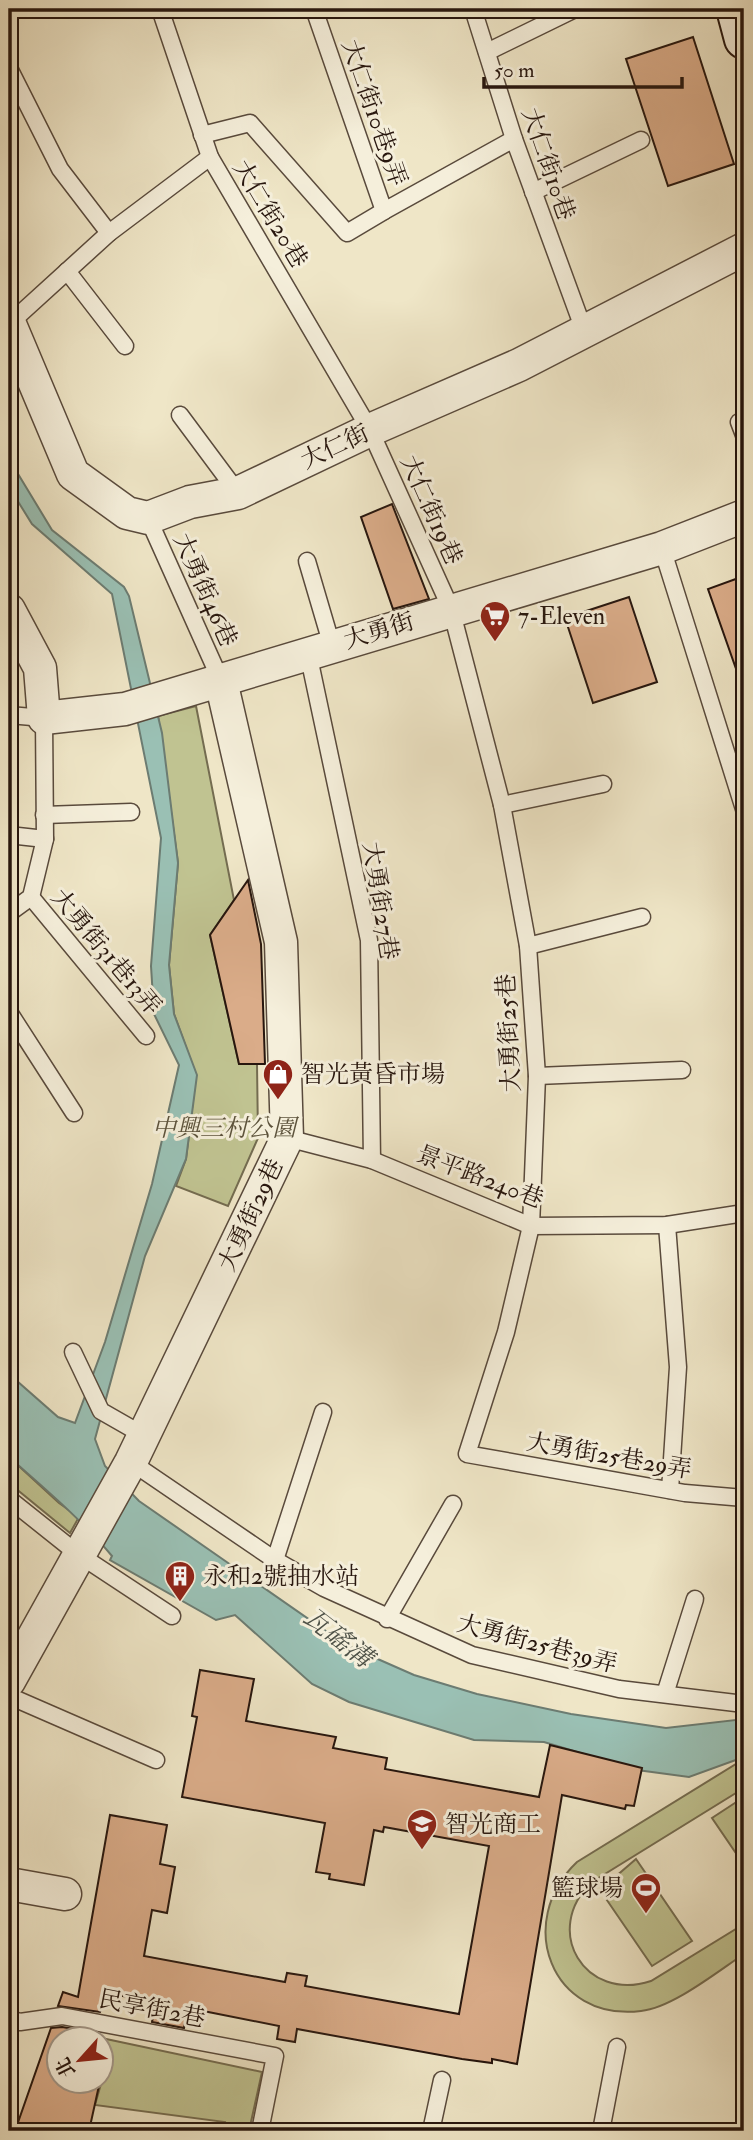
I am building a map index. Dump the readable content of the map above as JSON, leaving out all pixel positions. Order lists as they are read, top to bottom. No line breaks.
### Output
{"streets":{"street":["大仁街","大勇街","大勇街29巷"],"lane":["大仁街10巷9弄","大仁街10巷","大仁街20巷","大仁街19巷","大勇街46巷","大勇街27巷","大勇街31巷13弄","大勇街25巷","景平路240巷","大勇街25巷29弄","大勇街25巷39弄","民享街2巷"]},"crossings":[["大仁街10巷9弄","大仁街10巷"],["大仁街10巷","大仁街"],["大仁街20巷","大仁街"],["大仁街20巷","大仁街19巷"],["大仁街","大仁街19巷"],["大仁街","大勇街46巷"],["大仁街19巷","大勇街"],["大仁街19巷","大勇街25巷"],["大勇街46巷","大勇街"],["大勇街46巷","大勇街29巷"],["大勇街","大勇街27巷"],["大勇街","大勇街25巷"],["大勇街","大勇街29巷"],["大勇街27巷","景平路240巷"],["大勇街25巷","景平路240巷"],["大勇街25巷","大勇街25巷29弄"],["景平路240巷","大勇街29巷"],["大勇街29巷","大勇街25巷39弄"]],"water":["瓦磘溝"],"parks":["中興三村公園"],"places":{"supermarket":["7-Eleven"],"shop":["智光黃昏市場"],"building":["永和2號抽水站"],"school or university":["智光商工"],"sports":["籃球場"]},"scale_bar":"50 m","north":"bottom left"}
